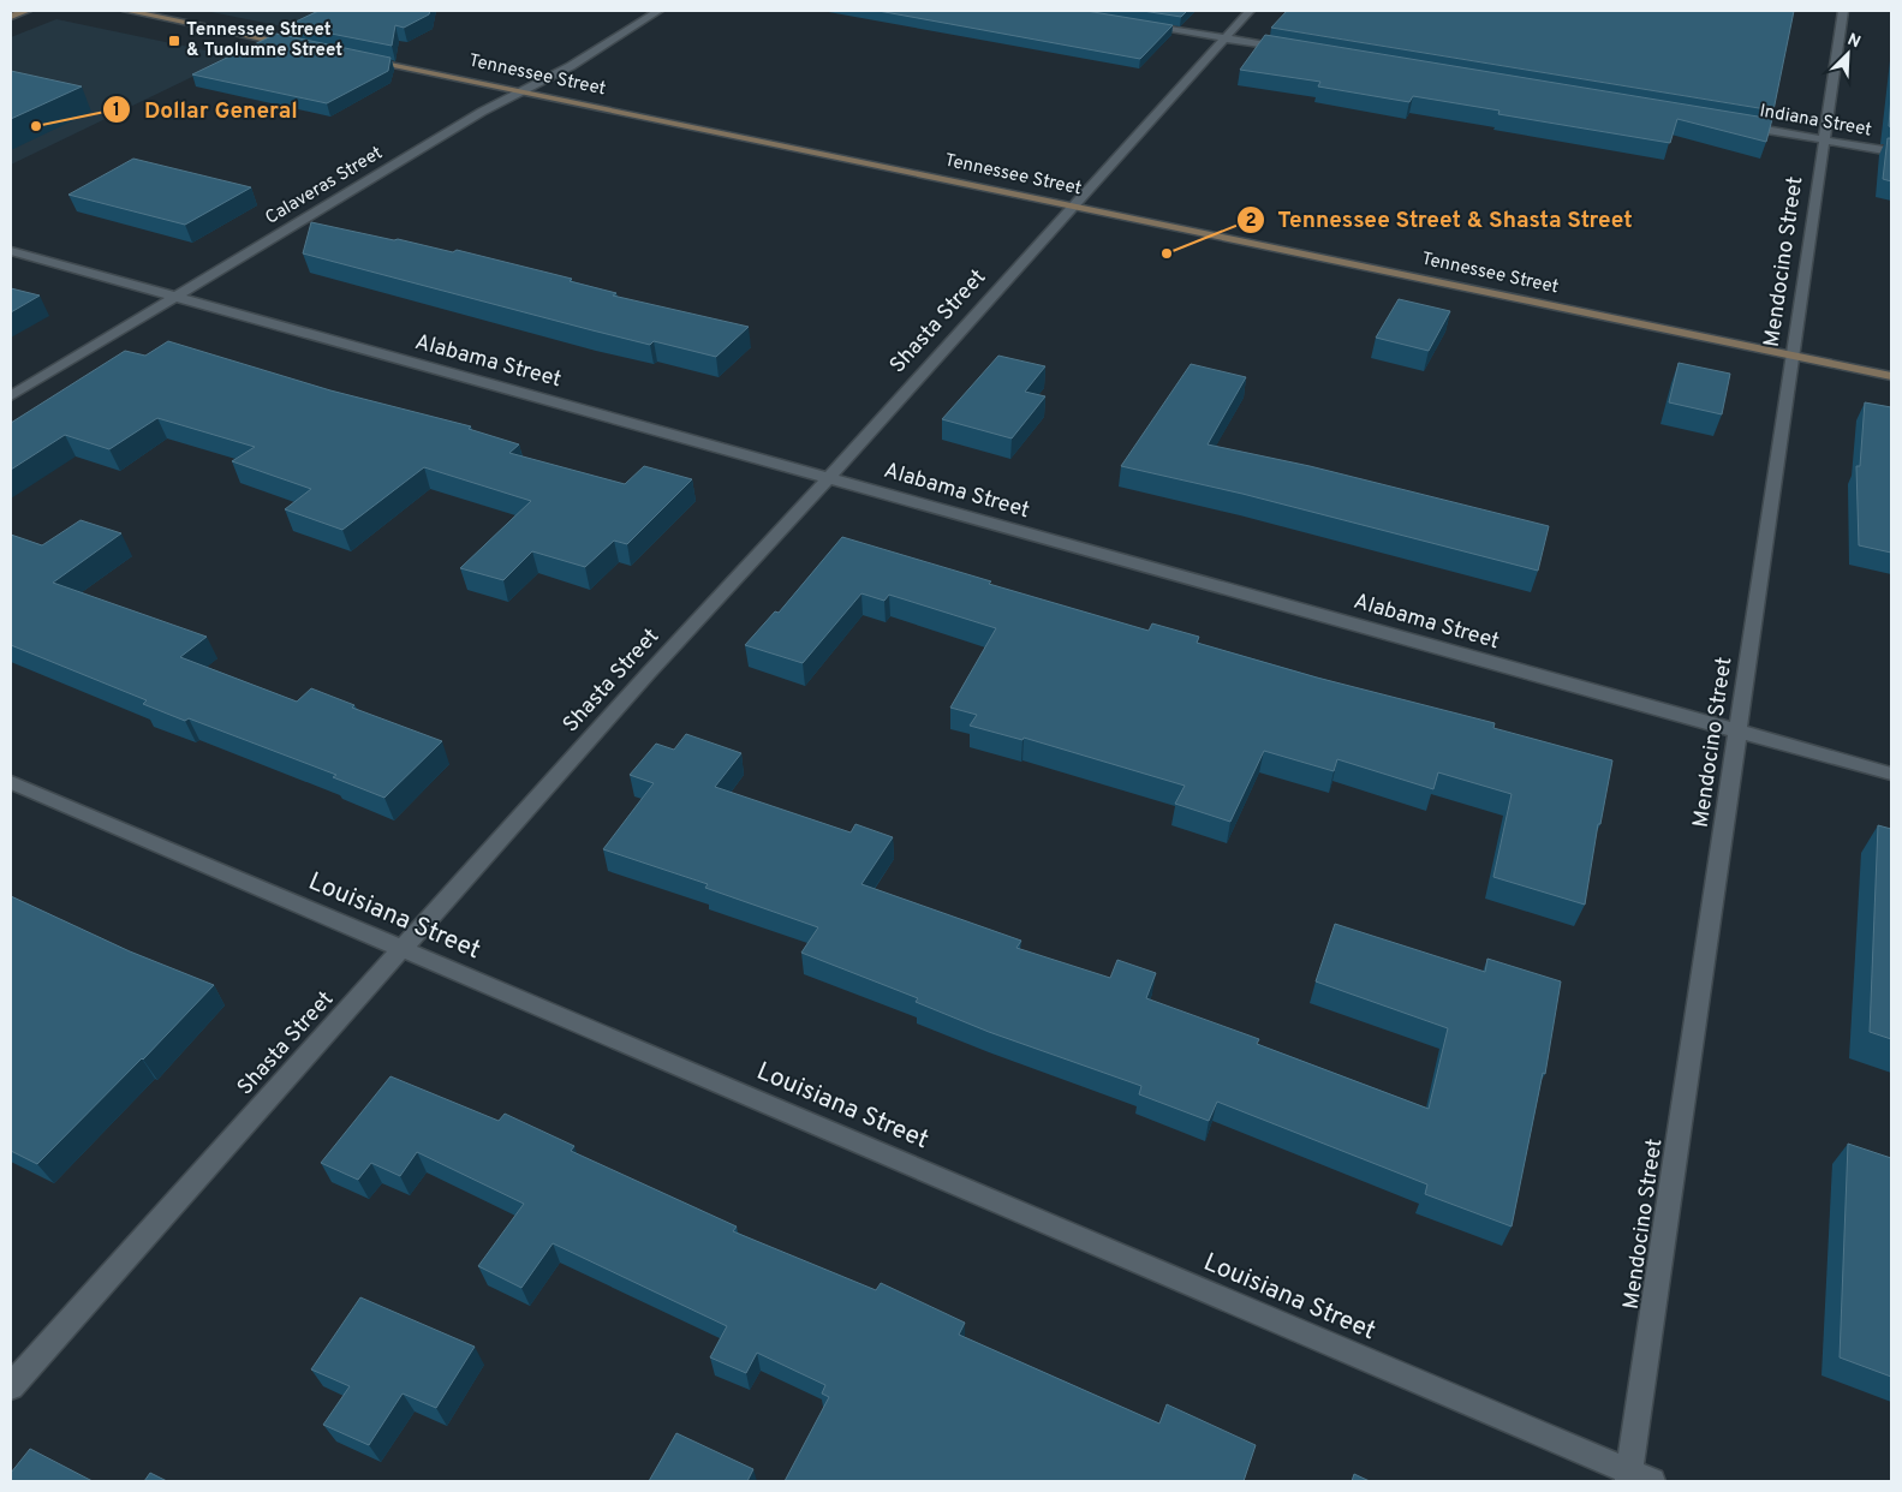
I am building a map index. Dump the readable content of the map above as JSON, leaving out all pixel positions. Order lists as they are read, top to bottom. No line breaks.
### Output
{"streets":{"main road":["Tennessee Street"],"street":["Indiana Street","Calaveras Street","Mendocino Street","Shasta Street","Alabama Street","Louisiana Street"]},"crossings":[["Tennessee Street","Calaveras Street"],["Tennessee Street","Mendocino Street"],["Tennessee Street","Shasta Street"],["Indiana Street","Mendocino Street"],["Calaveras Street","Alabama Street"],["Mendocino Street","Alabama Street"],["Mendocino Street","Louisiana Street"],["Shasta Street","Alabama Street"],["Shasta Street","Louisiana Street"]],"places":{"transit":["Tennessee Street & Tuolumne Street"],"other":["Dollar General","Tennessee Street & Shasta Street"]},"north":"top right"}
